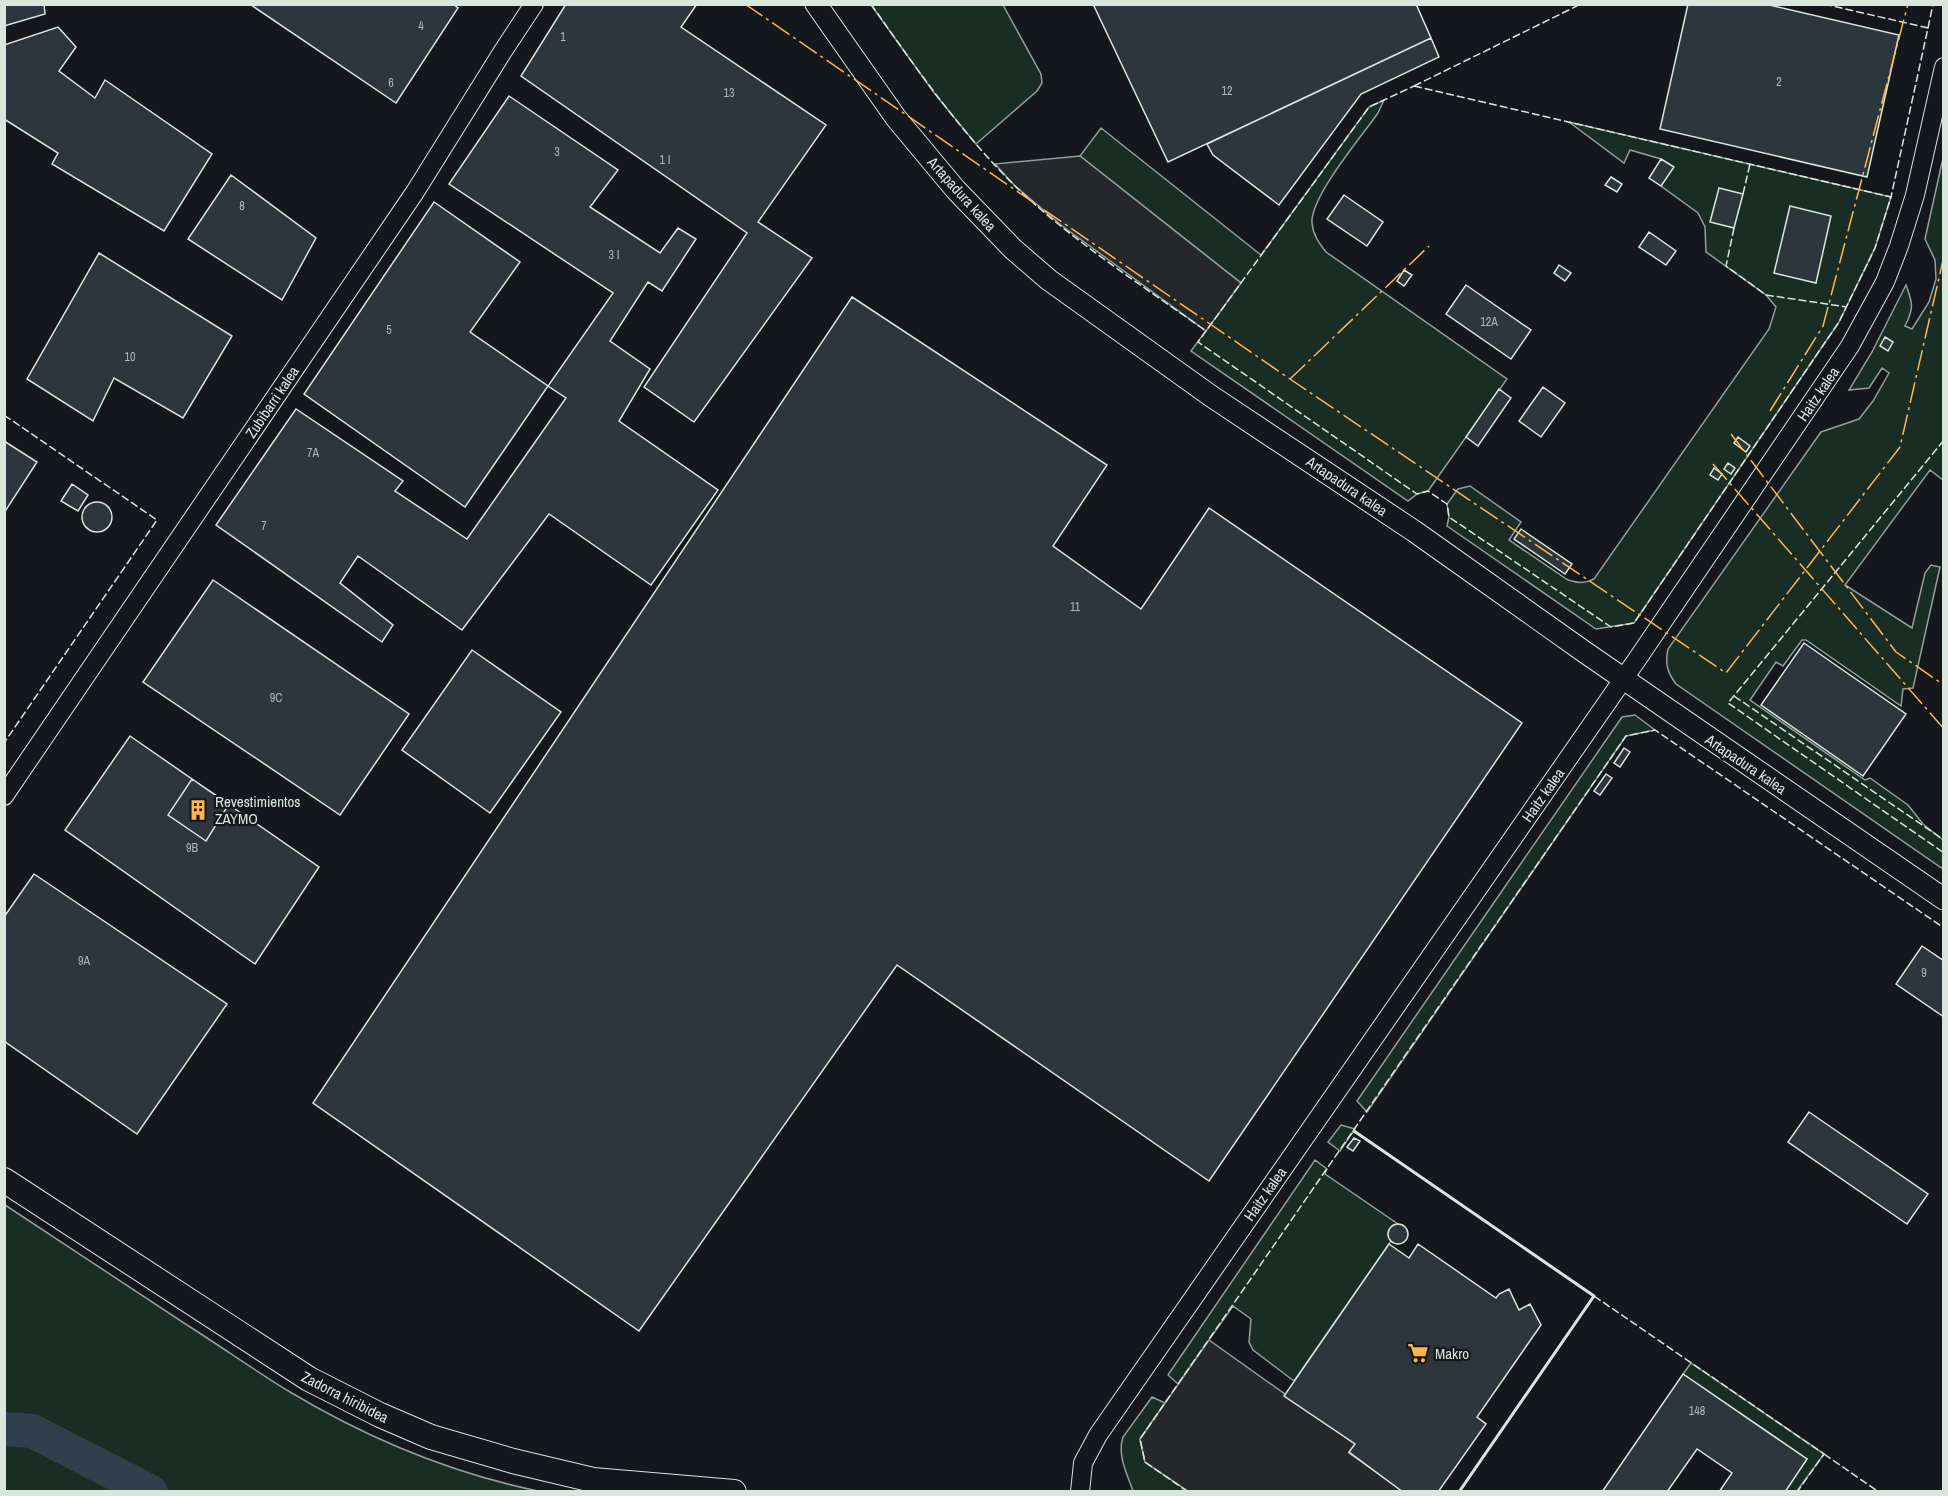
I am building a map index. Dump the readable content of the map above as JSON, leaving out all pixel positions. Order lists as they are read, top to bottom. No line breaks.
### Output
{"streets":{"main road":["Zadorra hiribidea"],"street":["Artapadura kalea","Haitz kalea","Zubibarri kalea"]},"crossings":[["Artapadura kalea","Haitz kalea"]],"places":{"building":["Revestimientos ZAYMO"],"supermarket":["Makro"]},"house_numbers":["4","1","2","6","12","13","3","1 I","8","3 I","12A","5","10","7A","7","11","9C","9B","9A","9","148"]}
